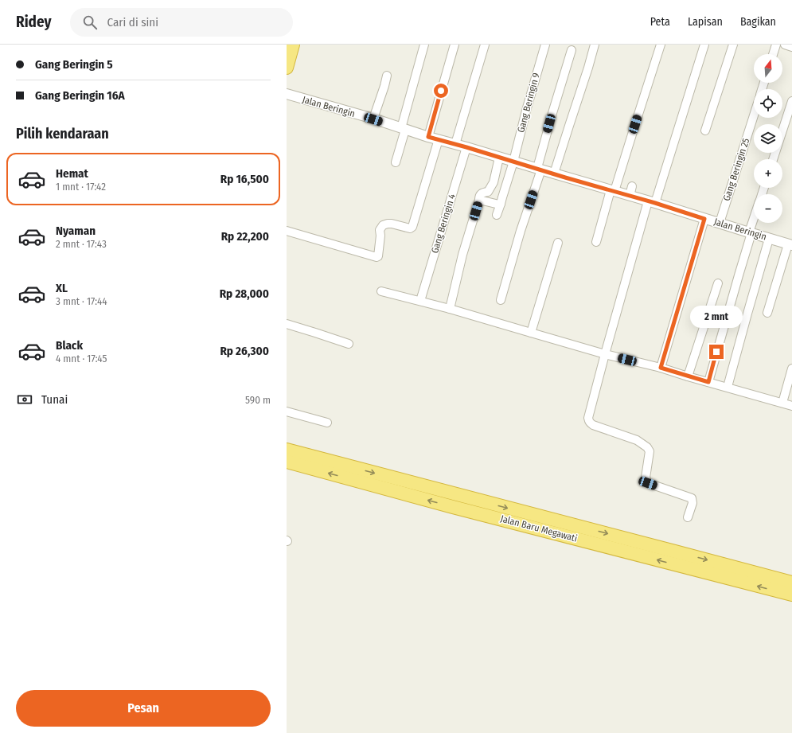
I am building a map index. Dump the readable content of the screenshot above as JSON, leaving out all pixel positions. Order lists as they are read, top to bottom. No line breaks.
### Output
{"streets":{"highway":["Jalan Baru Megawati"],"street":["Gang Beringin 9","Jalan Beringin","Gang Beringin 25","Gang Beringin 4"]},"crossings":[["Gang Beringin 9","Jalan Beringin"],["Jalan Beringin","Gang Beringin 25"],["Jalan Beringin","Gang Beringin 4"]],"north":"top","page":{"header":"Ridey","search":"Cari di sini","nav":["Peta","Lapisan","Bagikan"],"banner":["Gang Beringin 5","Gang Beringin 16A"],"map_buttons":["+","−"],"heading":"Pilih kendaraan","list":[{"name":"Hemat","note":"1 mnt · 17:42","value":"Rp 16,500"},{"name":"Nyaman","note":"2 mnt · 17:43","value":"Rp 22,200"},{"name":"XL","note":"3 mnt · 17:44","value":"Rp 28,000"},{"name":"Black","note":"4 mnt · 17:45","value":"Rp 26,300"}],"bubble":"2 mnt","pay":["Tunai","590 m"],"buttons":"Pesan"}}
